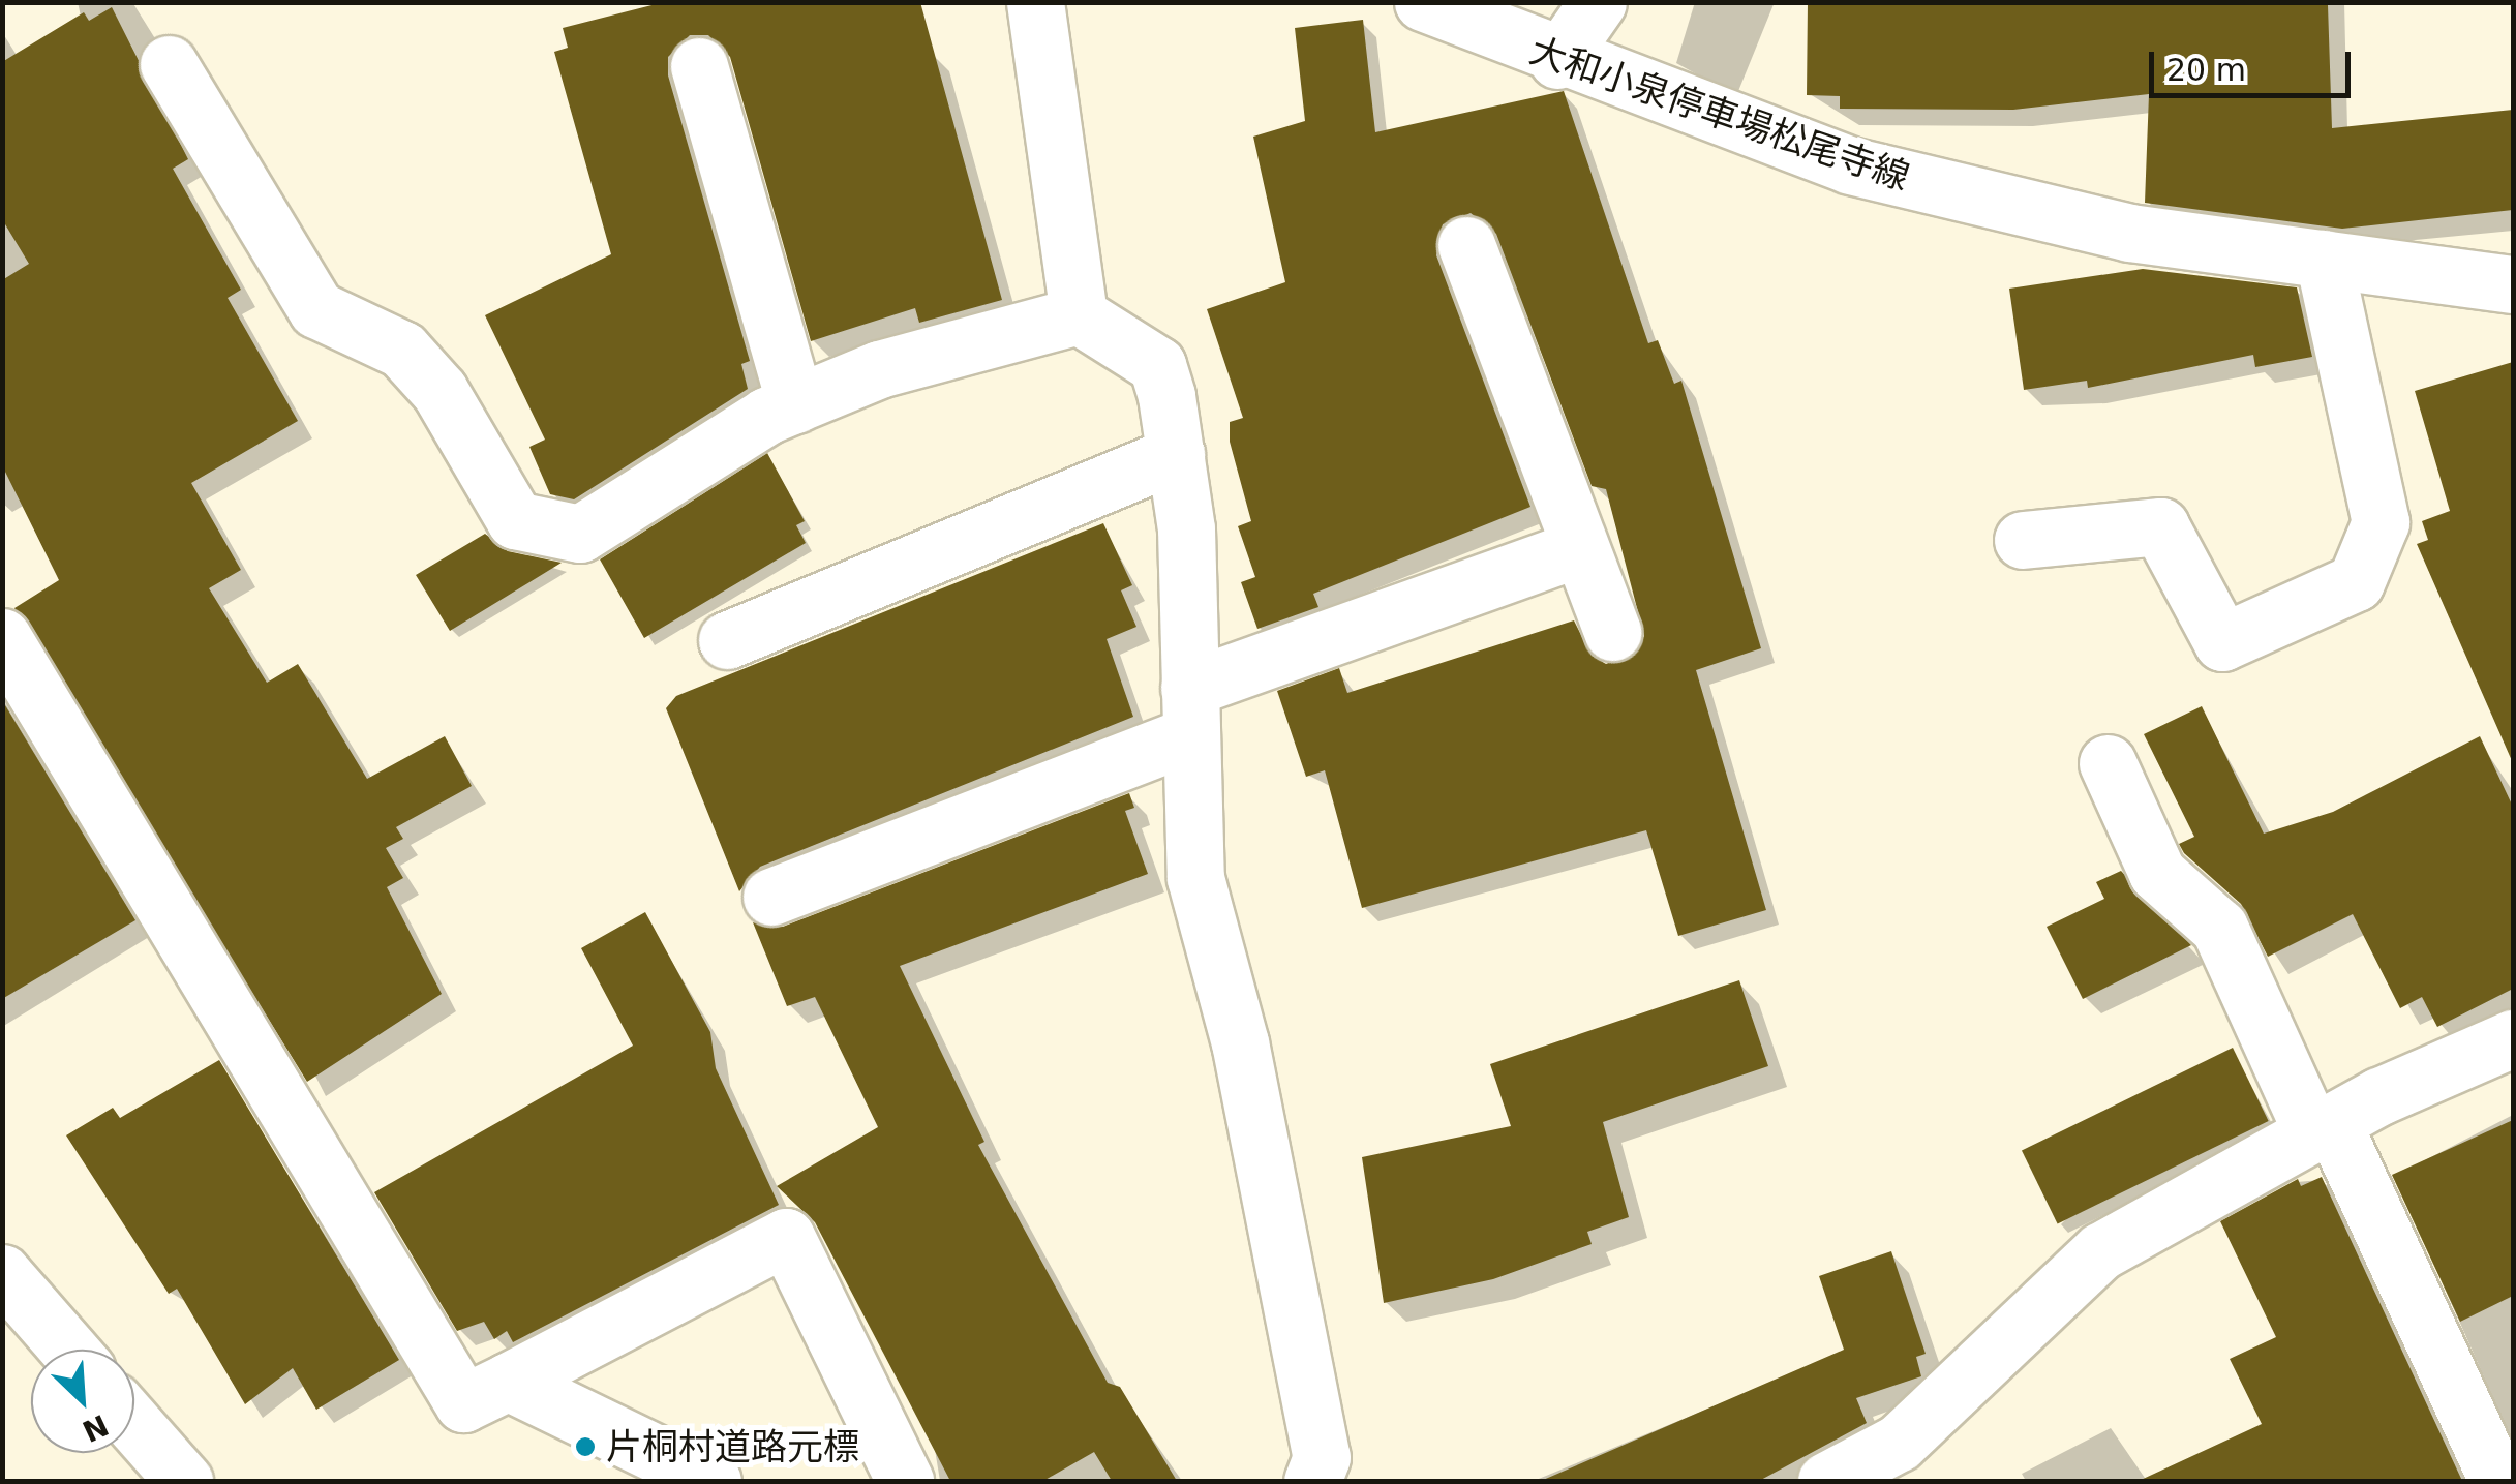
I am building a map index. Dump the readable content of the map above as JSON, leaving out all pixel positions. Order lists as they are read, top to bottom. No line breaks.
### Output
{"streets":{"street":["大和小泉停車場松尾寺線"]},"places":["片桐村道路元標"],"scale_bar":"20 m","north":"bottom right"}
